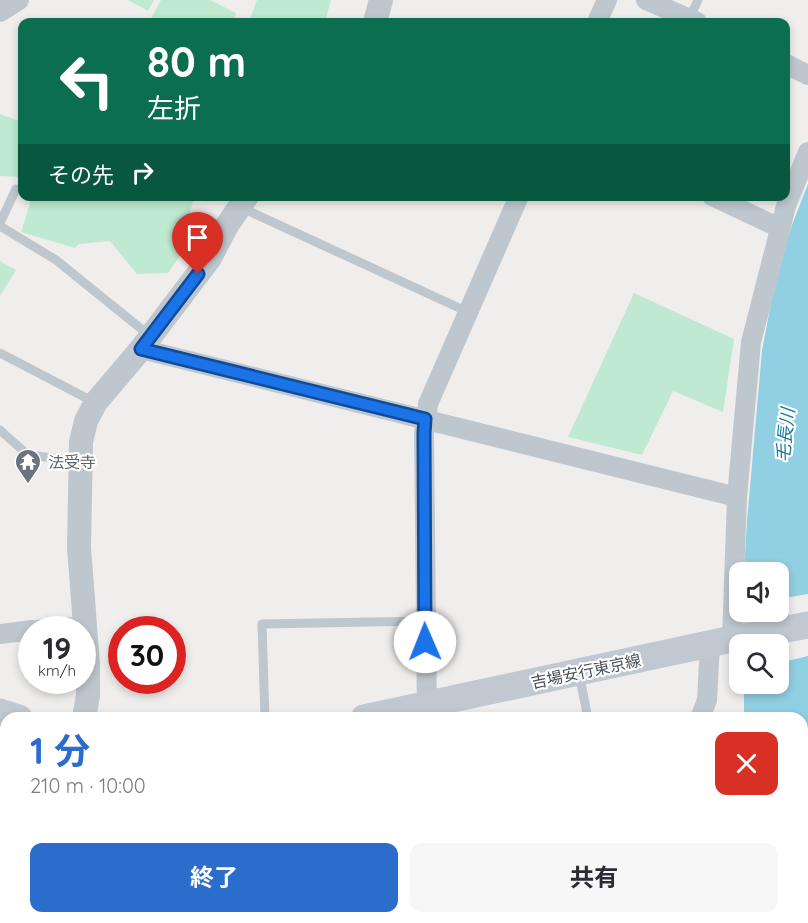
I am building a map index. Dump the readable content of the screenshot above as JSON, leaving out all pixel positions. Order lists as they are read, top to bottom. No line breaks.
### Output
{"streets":{"main road":["吉場安行東京線"]},"water":["毛長川"],"places":{"temple":["法受寺"]},"page":{"turn":["80 m","左折"],"then":"その先","speed":"19 km/h","limit":"30","heading":["1 分","210 m · 10:00"],"buttons":["終了","共有"]}}
